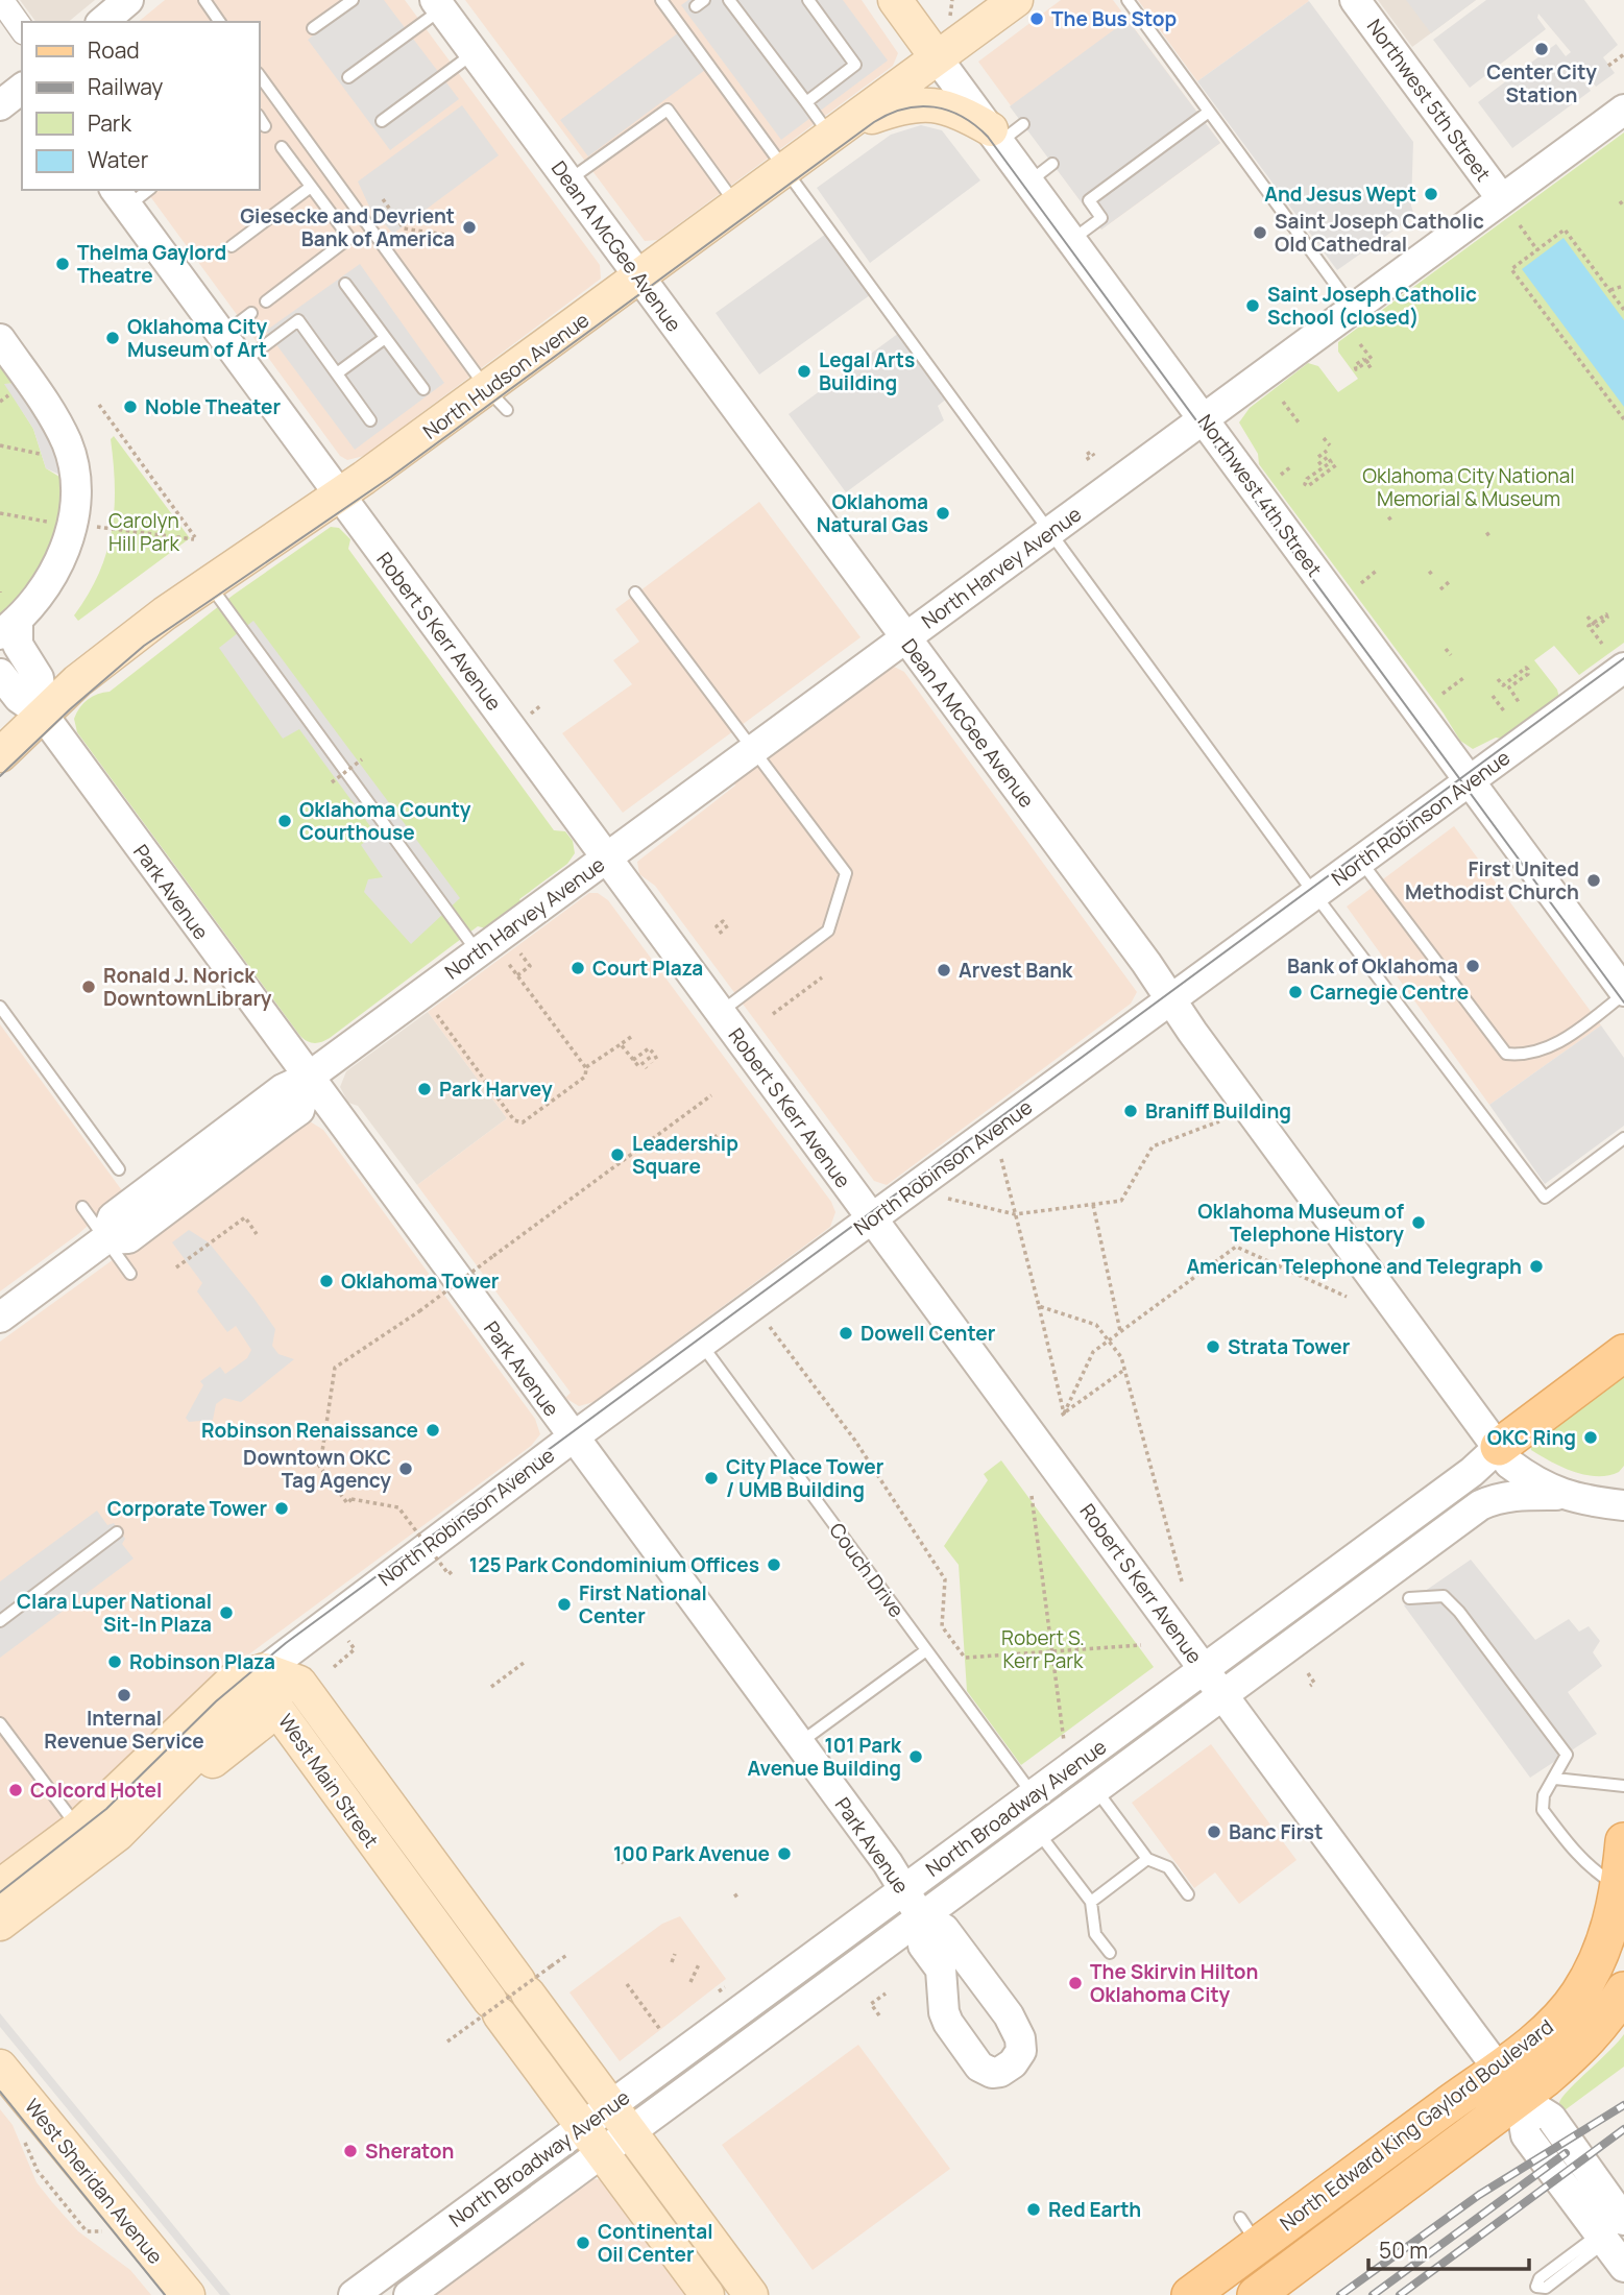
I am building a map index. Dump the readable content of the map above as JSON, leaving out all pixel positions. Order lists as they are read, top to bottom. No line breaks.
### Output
{"streets":{"main road":["North Hudson Avenue","Northwest 4th Street","North Robinson Avenue","West Main Street","North Edward King Gaylord Boulevard","West Sheridan Avenue"],"street":["Northwest 5th Street","Dean A McGee Avenue","North Harvey Avenue","Robert S Kerr Avenue","Park Avenue","North Broadway Avenue"],"lane":["Couch Drive"]},"crossings":[["Northwest 5th Street","North Harvey Avenue"],["Dean A McGee Avenue","North Hudson Avenue"],["Dean A McGee Avenue","North Harvey Avenue"],["Dean A McGee Avenue","North Robinson Avenue"],["Dean A McGee Avenue","North Broadway Avenue"],["North Hudson Avenue","Northwest 4th Street"],["North Hudson Avenue","Robert S Kerr Avenue"],["North Hudson Avenue","Park Avenue"],["Northwest 4th Street","North Harvey Avenue"],["Northwest 4th Street","North Robinson Avenue"],["North Harvey Avenue","Robert S Kerr Avenue"],["North Harvey Avenue","Park Avenue"],["Robert S Kerr Avenue","North Robinson Avenue"],["Robert S Kerr Avenue","North Broadway Avenue"],["Robert S Kerr Avenue","North Edward King Gaylord Boulevard"],["North Robinson Avenue","Park Avenue"],["North Robinson Avenue","Couch Drive"],["North Robinson Avenue","West Main Street"],["Park Avenue","North Broadway Avenue"],["Couch Drive","North Broadway Avenue"],["West Main Street","North Broadway Avenue"]],"parks":["Oklahoma City National Memorial & Museum","Carolyn Hill Park","Robert S. Kerr Park"],"places":["The Bus Stop","Center City Station","And Jesus Wept","Giesecke and Devrient Bank of America","Saint Joseph Catholic Old Cathedral","Thelma Gaylord Theatre","Saint Joseph Catholic School (closed)","Oklahoma City Museum of Art","Legal Arts Building","Noble Theater","Oklahoma Natural Gas","Oklahoma County Courthouse","First United Methodist Church","Bank of Oklahoma","Court Plaza","Arvest Bank","Ronald J. Norick DowntownLibrary","Carnegie Centre","Park Harvey","Braniff Building","Leadership Square","Oklahoma Museum of Telephone History","American Telephone and Telegraph","Oklahoma Tower","Dowell Center","Strata Tower","Robinson Renaissance","OKC Ring","Downtown OKC Tag Agency","City Place Tower / UMB Building","Corporate Tower","125 Park Condominium Offices","First National Center","Clara Luper National Sit-In Plaza","Robinson Plaza","Internal Revenue Service","101 Park Avenue Building","Colcord Hotel","Banc First","100 Park Avenue","The Skirvin Hilton Oklahoma City","Sheraton","Red Earth","Continental Oil Center"],"legend":["Road","Railway","Park","Water"],"scale_bar":"50 m"}
